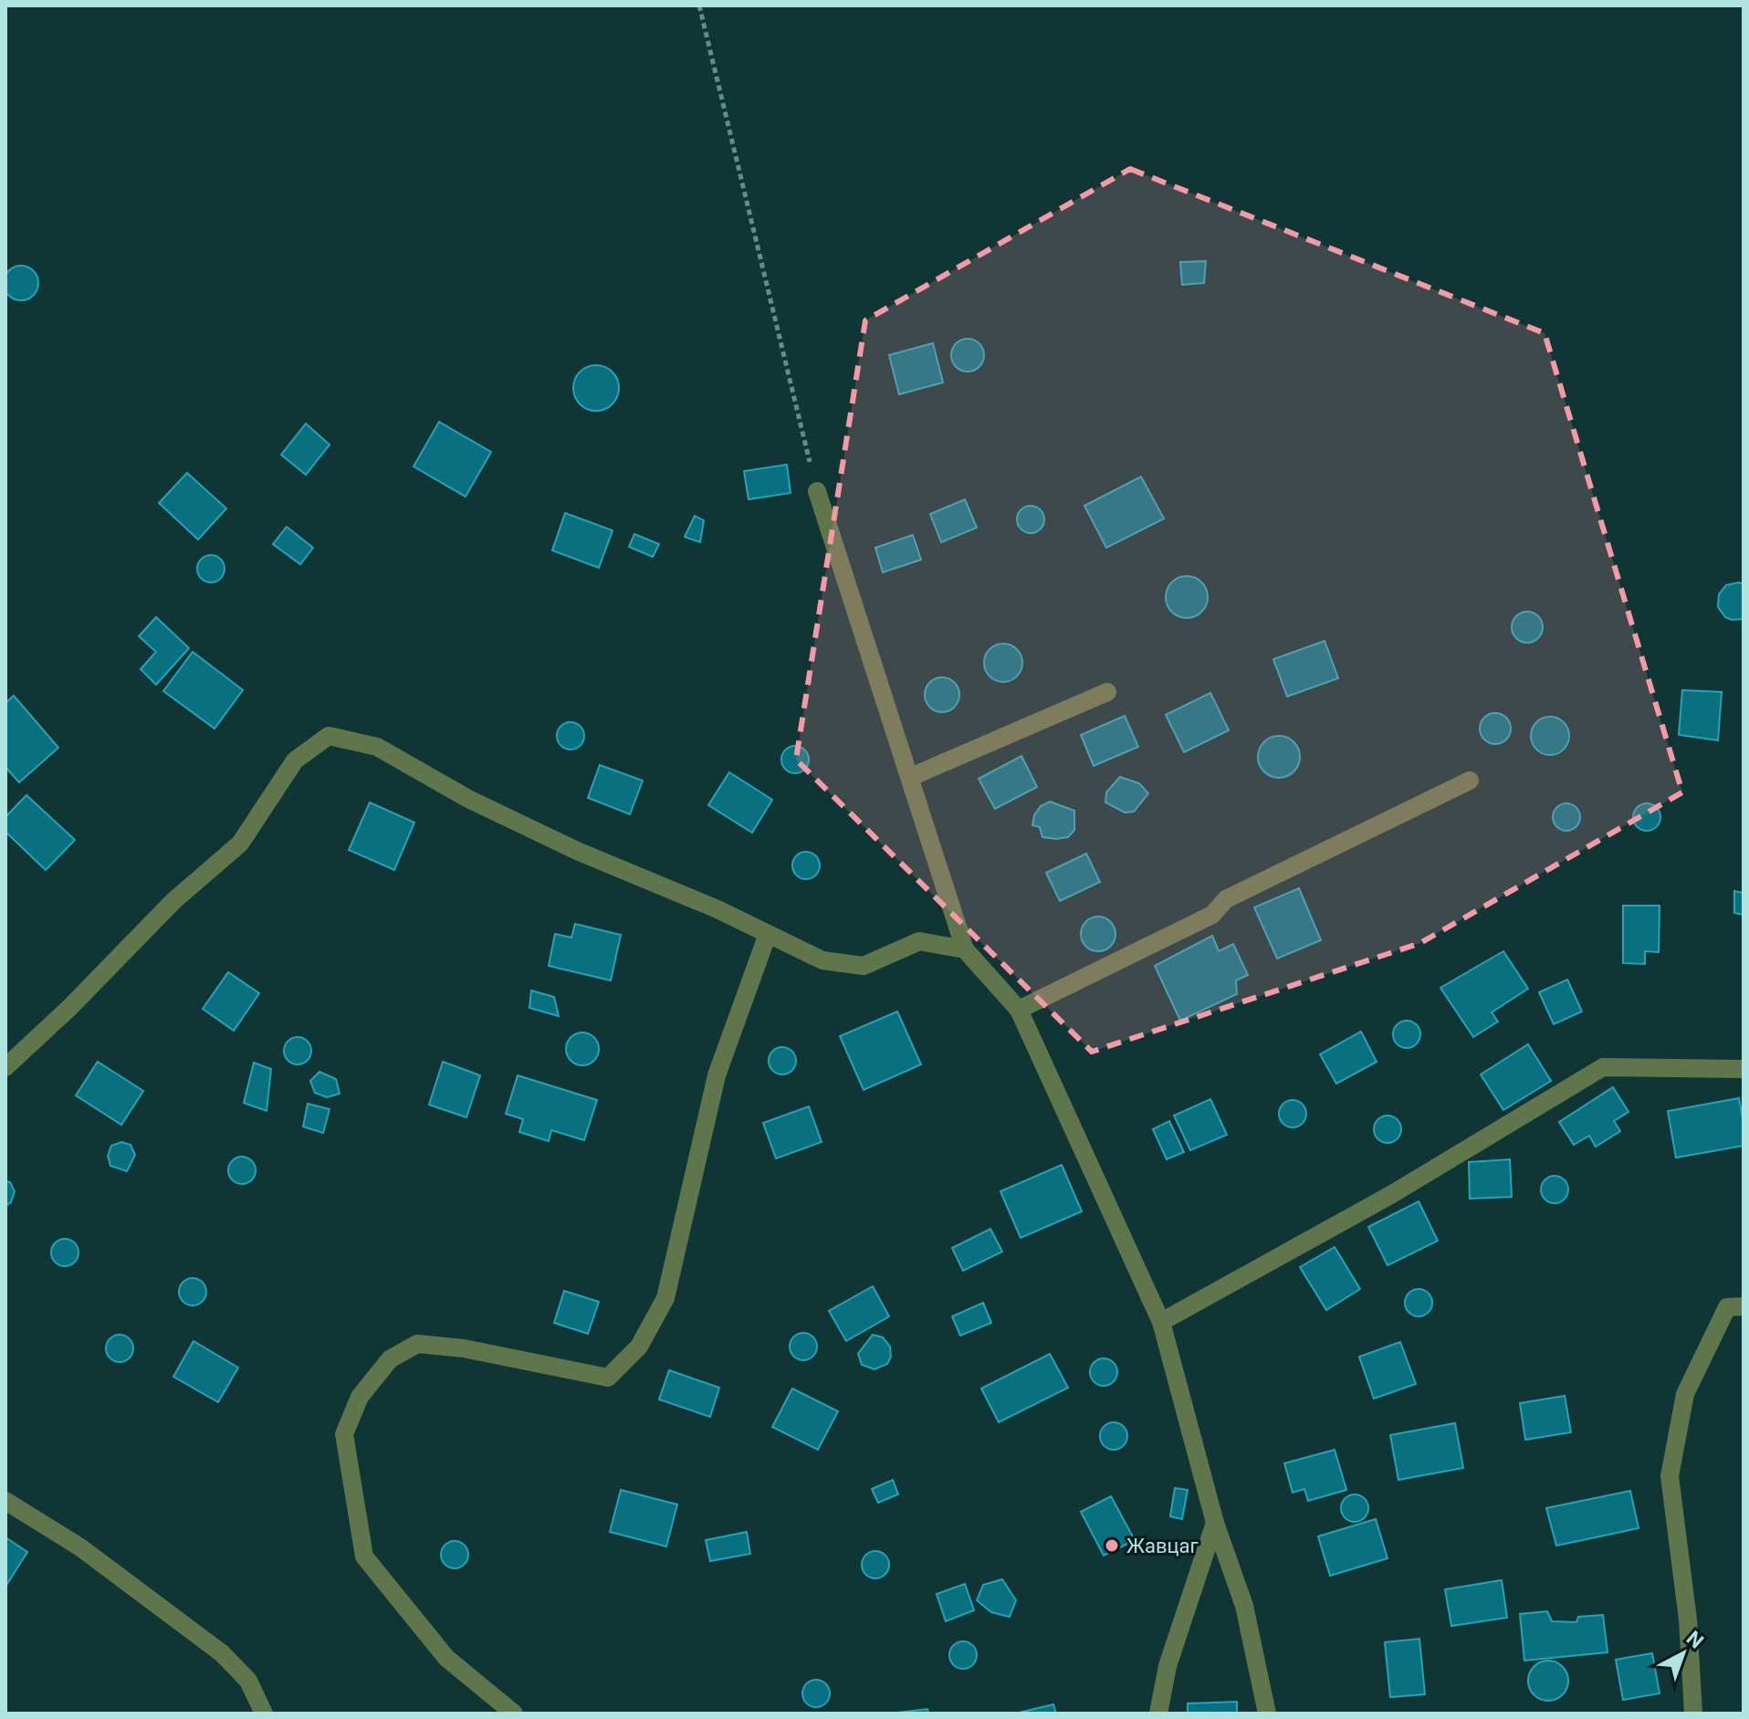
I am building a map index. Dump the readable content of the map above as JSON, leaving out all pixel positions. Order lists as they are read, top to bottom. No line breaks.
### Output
{"places":["Жавцаг"],"north":"top right"}
